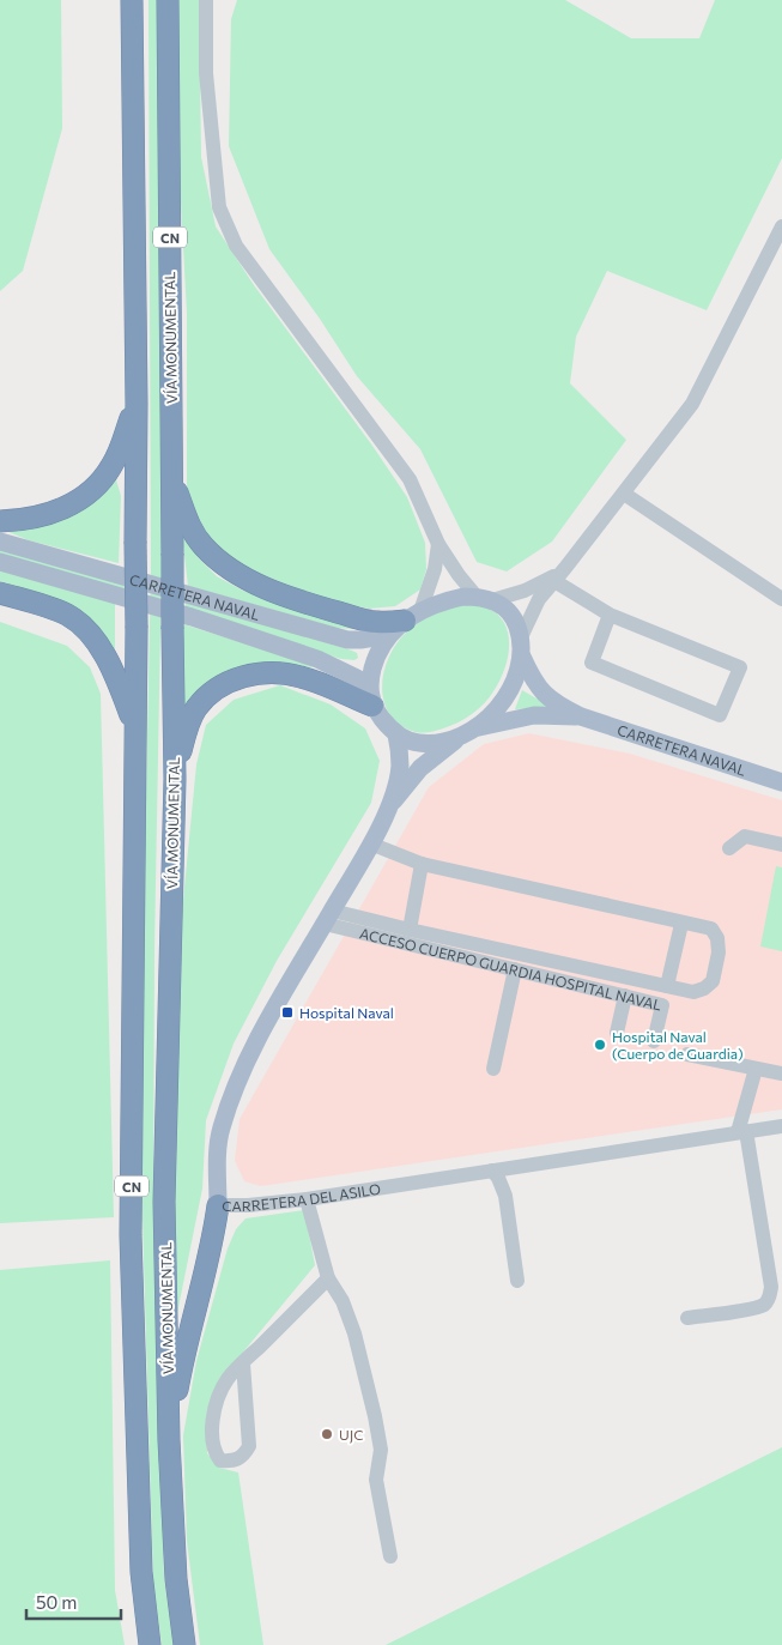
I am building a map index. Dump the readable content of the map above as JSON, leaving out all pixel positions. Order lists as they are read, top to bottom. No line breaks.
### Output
{"streets":{"highway":["CN","VÍA MONUMENTAL"],"main road":["CARRETERA NAVAL","CARRETERA DEL ASILO"],"street":["ACCESO CUERPO GUARDIA HOSPITAL NAVAL"]},"crossings":[["CARRETERA NAVAL","CARRETERA DEL ASILO"],["ACCESO CUERPO GUARDIA HOSPITAL NAVAL","CARRETERA DEL ASILO"]],"places":{"transit":["Hospital Naval"],"other":["Hospital Naval (Cuerpo de Guardia)","UJC"]},"scale_bar":"50 m"}
